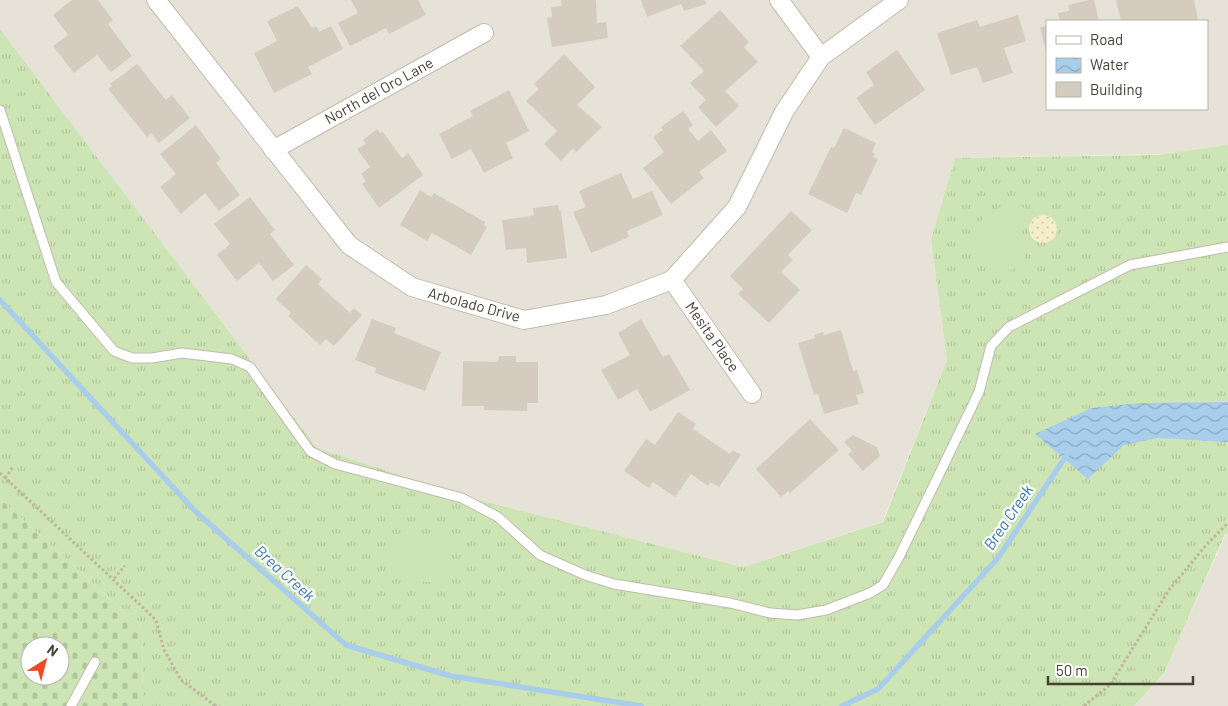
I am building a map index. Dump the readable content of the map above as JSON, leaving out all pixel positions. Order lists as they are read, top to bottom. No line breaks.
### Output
{"streets":{"street":["North del Oro Lane","Arbolado Drive","Mesita Place"]},"crossings":[["North del Oro Lane","Arbolado Drive"],["Arbolado Drive","Mesita Place"]],"water":["Brea Creek"],"legend":["Road","Water","Building"],"scale_bar":"50 m","north":"top right"}
